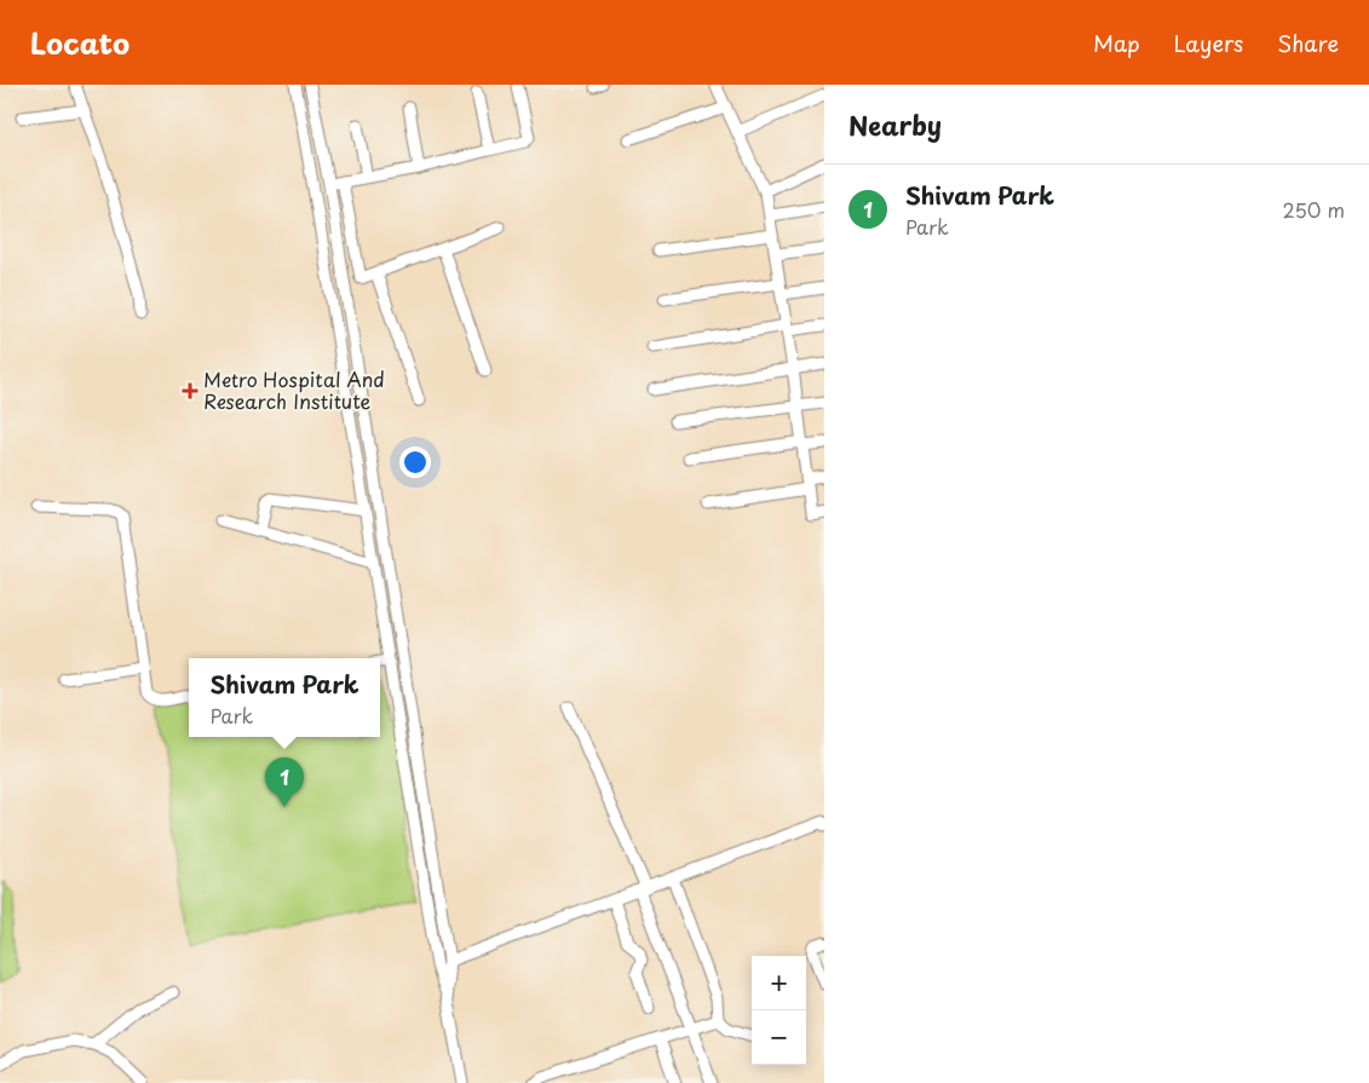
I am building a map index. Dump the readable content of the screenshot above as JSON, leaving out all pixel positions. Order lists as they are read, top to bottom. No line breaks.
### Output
{"places":{"health":["Metro Hospital And Research Institute"]},"page":{"header":"Locato","nav":["Map","Layers","Share"],"heading":"Nearby","list":[{"mark":"1","name":"Shivam Park","note":"Park","value":"250 m"}],"popup":["Shivam Park","Park"],"pins":"1","map_buttons":["+","−"]}}
